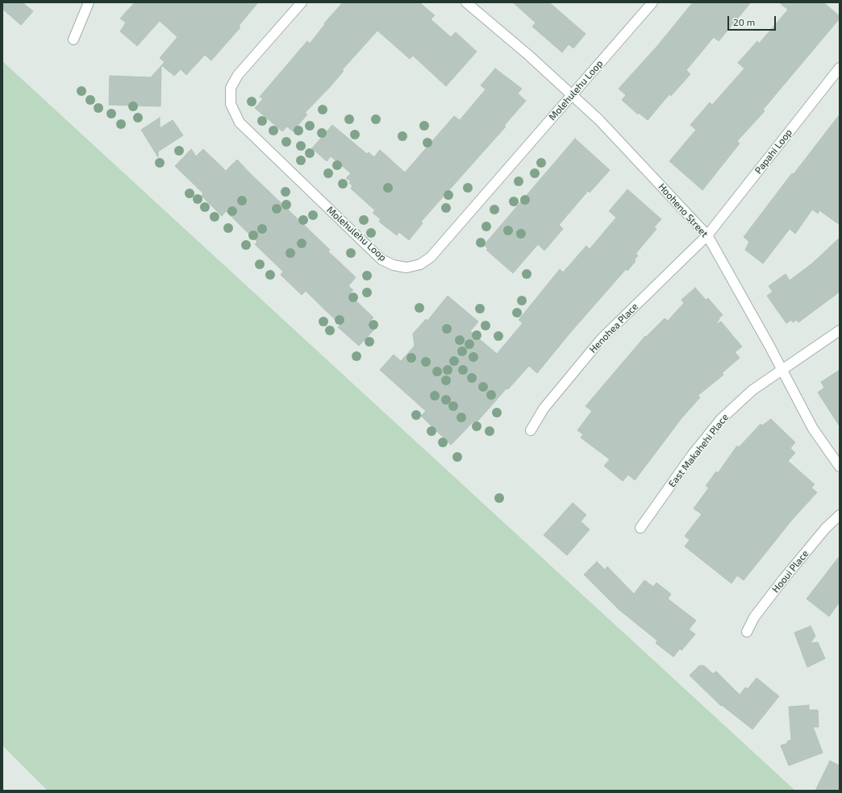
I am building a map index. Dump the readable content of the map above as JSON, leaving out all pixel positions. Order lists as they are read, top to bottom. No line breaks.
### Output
{"streets":{"street":["Molehulehu Loop","Papahi Loop","Hooheno Street","Henohea Place","East Makahehi Place","Hooui Place"]},"crossings":[["Molehulehu Loop","Hooheno Street"],["Papahi Loop","Hooheno Street"],["Papahi Loop","Henohea Place"],["Hooheno Street","Henohea Place"],["Hooheno Street","East Makahehi Place"]],"scale_bar":"20 m"}
